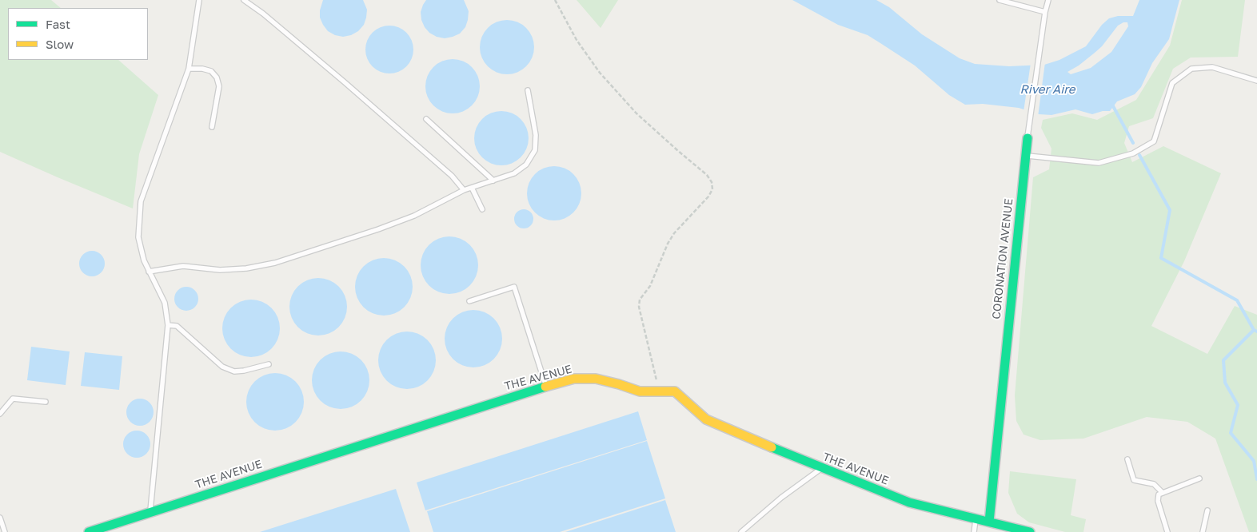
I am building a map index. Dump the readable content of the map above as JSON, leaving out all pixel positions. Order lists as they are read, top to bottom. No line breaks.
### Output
{"streets":{"street":["CORONATION AVENUE","THE AVENUE"]},"crossings":[["CORONATION AVENUE","THE AVENUE"]],"water":["River Aire"],"legend":["Fast","Slow"]}
